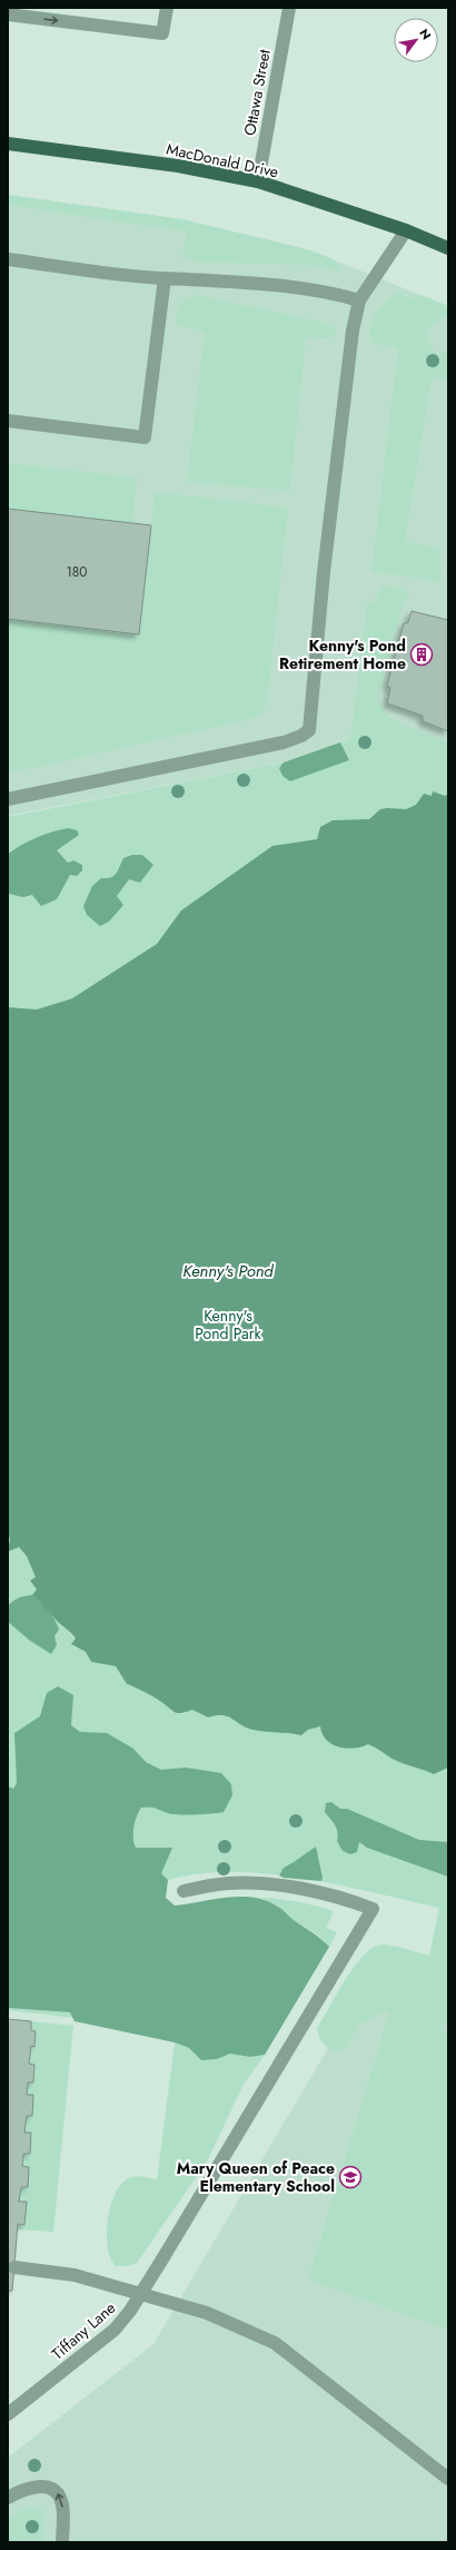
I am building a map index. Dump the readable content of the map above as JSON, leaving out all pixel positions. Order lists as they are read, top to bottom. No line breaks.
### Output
{"streets":{"main road":["MacDonald Drive"],"street":["Ottawa Street","Tiffany Lane"]},"crossings":[["Ottawa Street","MacDonald Drive"]],"water":["Kenny's Pond"],"parks":["Kenny's Pond Park"],"places":{"building":["Kenny's Pond Retirement Home"],"school or university":["Mary Queen of Peace Elementary School"]},"house_numbers":["180"],"north":"top right"}
